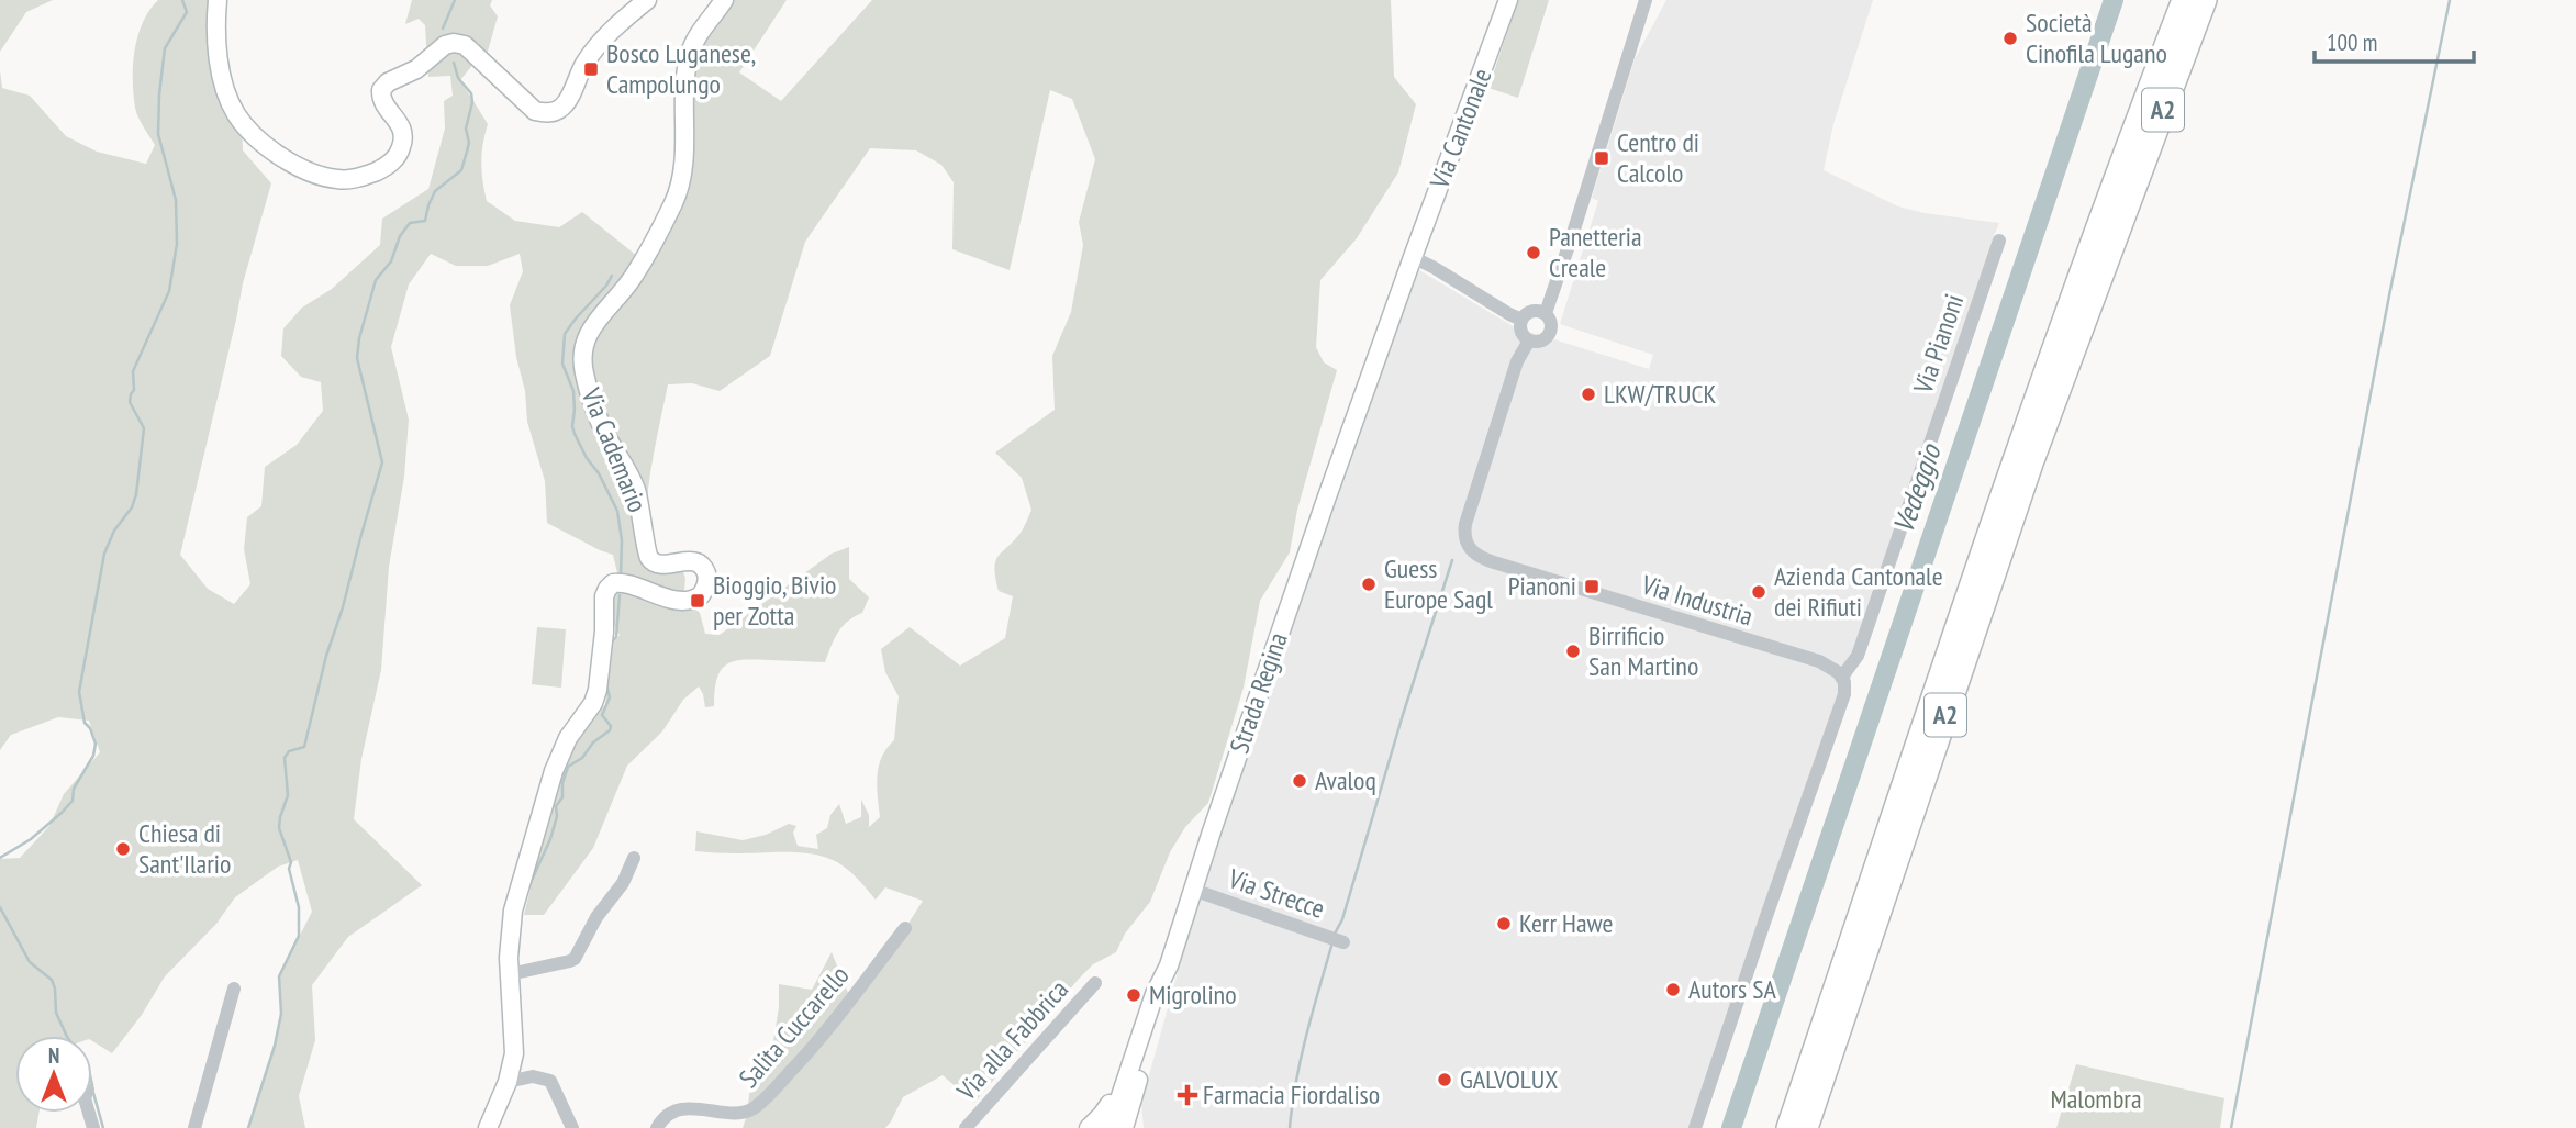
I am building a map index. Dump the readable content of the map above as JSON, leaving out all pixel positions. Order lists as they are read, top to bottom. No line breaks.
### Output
{"streets":{"highway":["A2"],"street":["Via Cantonale","Via Pianoni","Via Cademario","Via Industria","Strada Regina","Via Strecce","Salita Cuccarello","Via alla Fabbrica"]},"crossings":[["Via Cantonale","Strada Regina"],["Via Pianoni","Via Industria"],["Strada Regina","Via Strecce"]],"water":["Vedeggio"],"parks":["Malombra"],"places":{"other":["Società Cinofila Lugano","Panetteria Creale","LKW/TRUCK","Guess Europe Sagl","Azienda Cantonale dei Rifiuti","Birrificio San Martino","Avaloq","Chiesa di Sant'Ilario","Kerr Hawe","Autors SA","Migrolino","GALVOLUX"],"transit":["Bosco Luganese, Campolungo","Centro di Calcolo","Pianoni","Bioggio, Bivio per Zotta"],"health":["Farmacia Fiordaliso"]},"scale_bar":"100 m","north":"top"}
